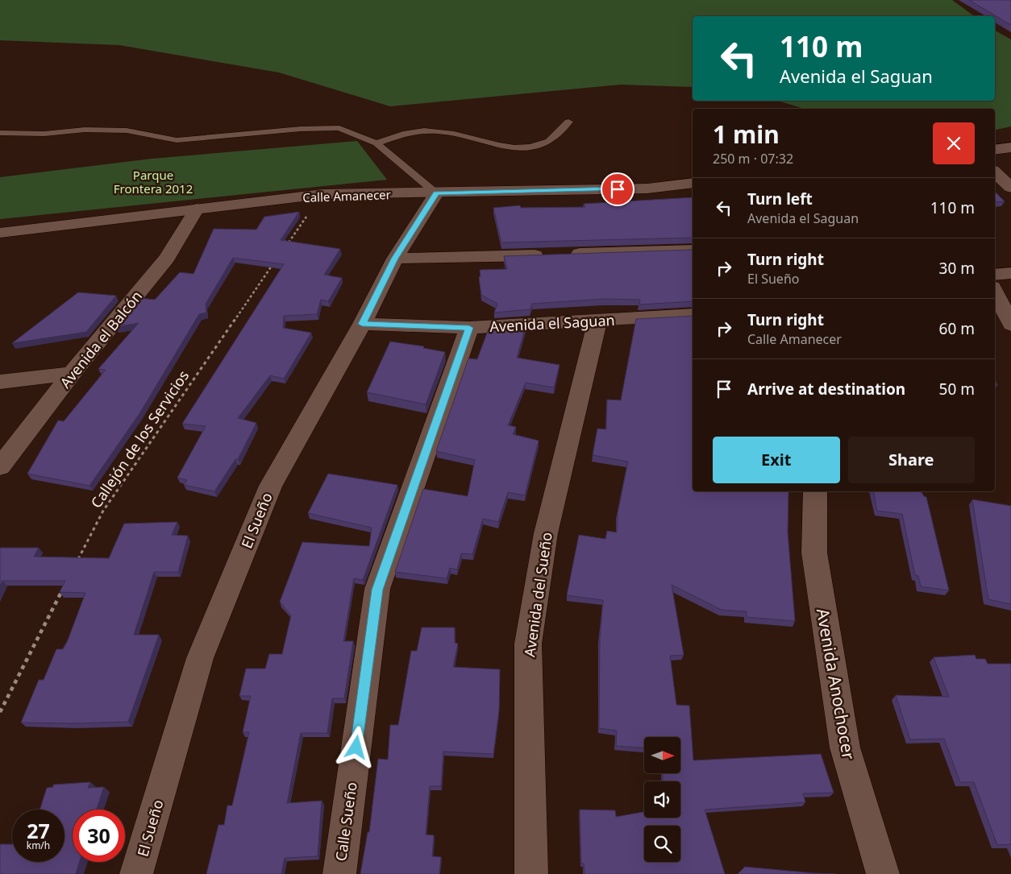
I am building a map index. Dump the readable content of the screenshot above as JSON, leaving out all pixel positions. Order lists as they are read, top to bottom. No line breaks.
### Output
{"streets":{"street":["Calle Amanecer","Avenida el Saguan","Avenida el Balcón","El Sueño","Avenida del Sueño","Avenida Anochocer","Calle Sueño"],"path":["Callejón de los Servicios"]},"crossings":[["Calle Amanecer","Avenida el Balcón"],["Calle Amanecer","El Sueño"],["Avenida el Saguan","El Sueño"],["Avenida el Saguan","Avenida del Sueño"],["Avenida el Saguan","Calle Sueño"]],"parks":["Parque Frontera 2012"],"north":"right","page":{"turn":["110 m","Avenida el Saguan"],"heading":["1 min","250 m · 07:32"],"list":[{"name":"Turn left","note":"Avenida el Saguan","value":"110 m"},{"name":"Turn right","note":"El Sueño","value":"30 m"},{"name":"Turn right","note":"Calle Amanecer","value":"60 m"},{"name":"Arrive at destination","value":"50 m"}],"buttons":["Exit","Share"],"speed":"27 km/h","limit":"30"}}
